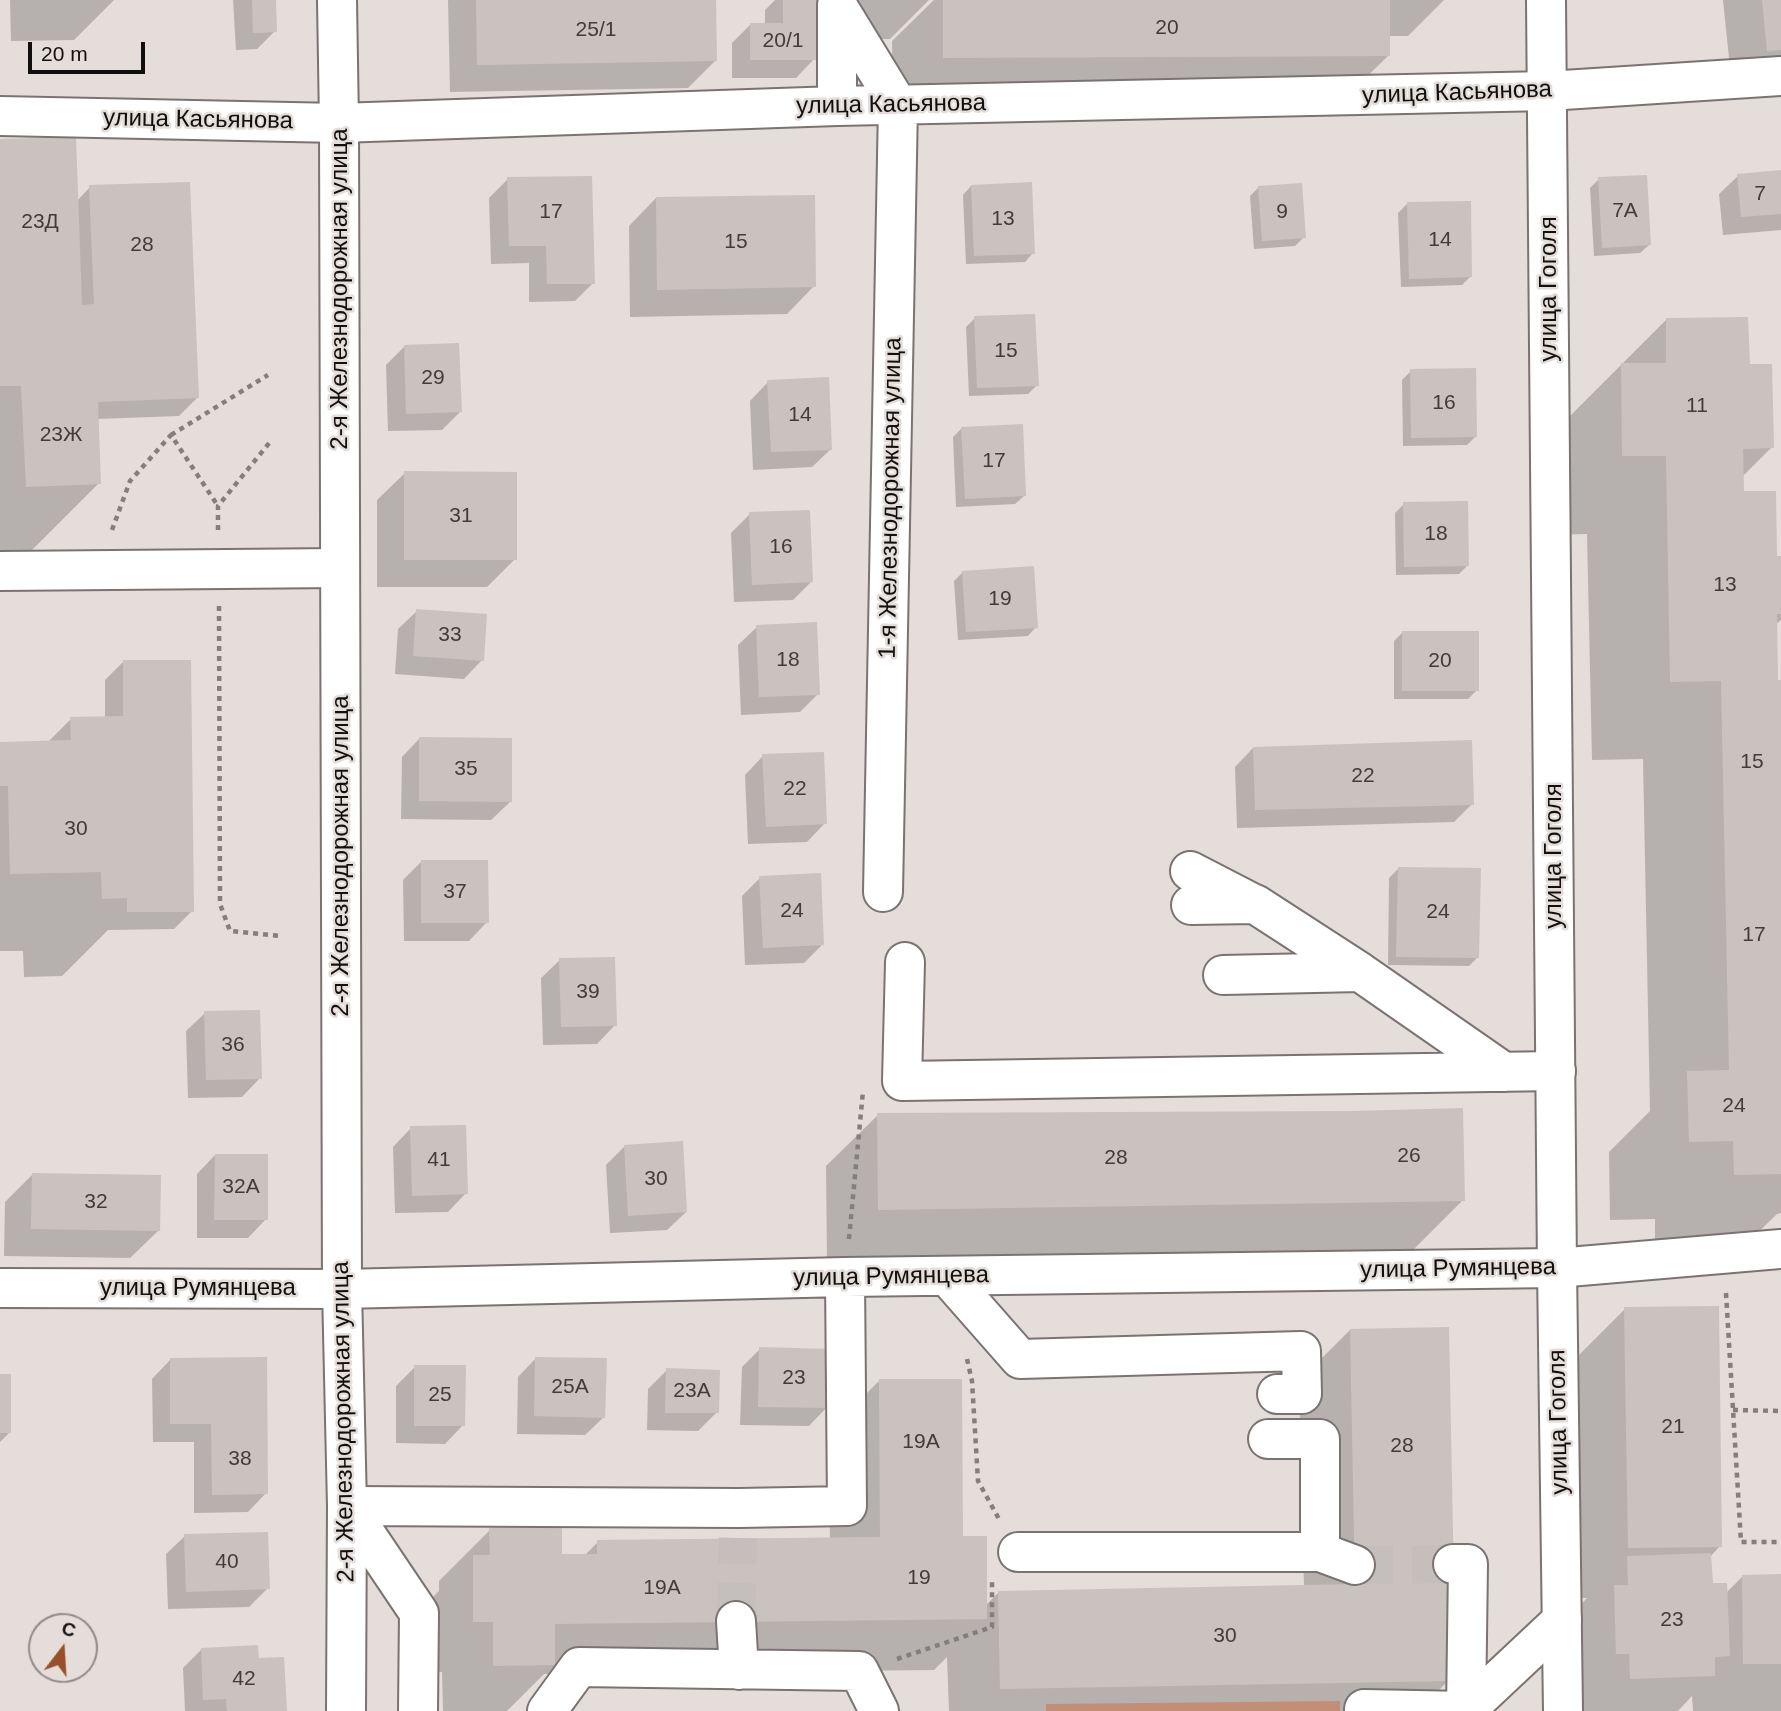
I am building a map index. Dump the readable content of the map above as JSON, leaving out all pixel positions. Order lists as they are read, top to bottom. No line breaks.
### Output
{"streets":{"street":["улица Касьянова","2-я Железнодорожная улица","улица Гоголя","1-я Железнодорожная улица","улица Румянцева"]},"crossings":[["улица Касьянова","2-я Железнодорожная улица"],["улица Касьянова","улица Гоголя"],["улица Касьянова","1-я Железнодорожная улица"],["2-я Железнодорожная улица","улица Румянцева"],["улица Гоголя","улица Румянцева"]],"house_numbers":["20","25/1","20/1","7","7А","17","9","13","23Д","14","15","28","15","29","16","11","14","23Ж","17","31","18","16","13","19","33","18","20","15","35","22","22","30","37","24","24","17","39","36","24","26","28","41","30","32А","32","23","25А","23А","25","21","19А","28","38","40","19","19А","23","30","42"],"scale_bar":"20 m","north":"top"}
